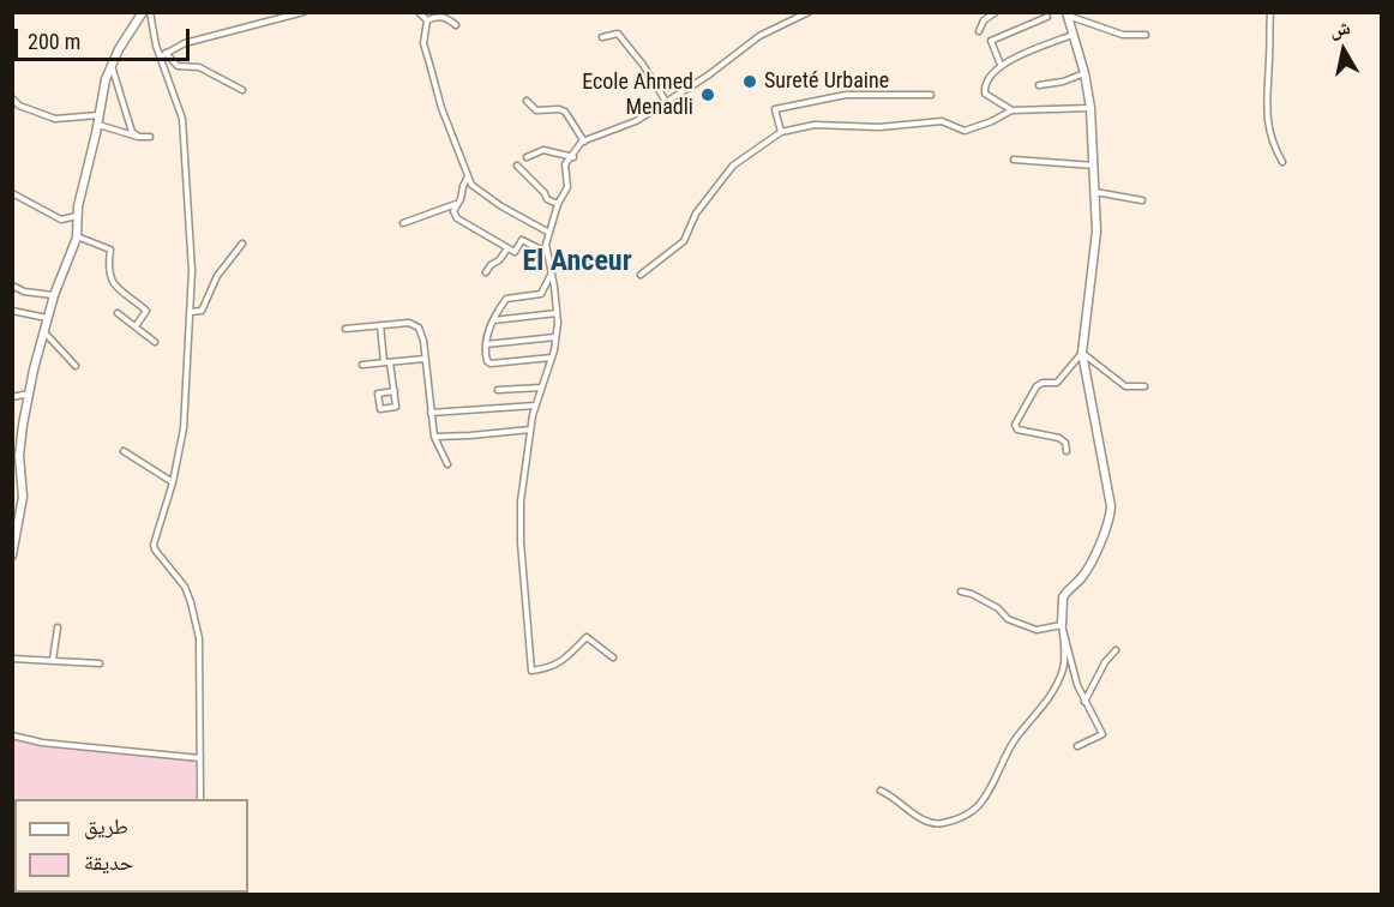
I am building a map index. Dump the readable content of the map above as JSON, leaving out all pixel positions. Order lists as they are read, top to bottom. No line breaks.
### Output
{"districts":["El Anceur"],"places":["Sureté Urbaine","Ecole Ahmed Menadli"],"legend":["طريق","حديقة"],"scale_bar":"200 m","north":"top"}
